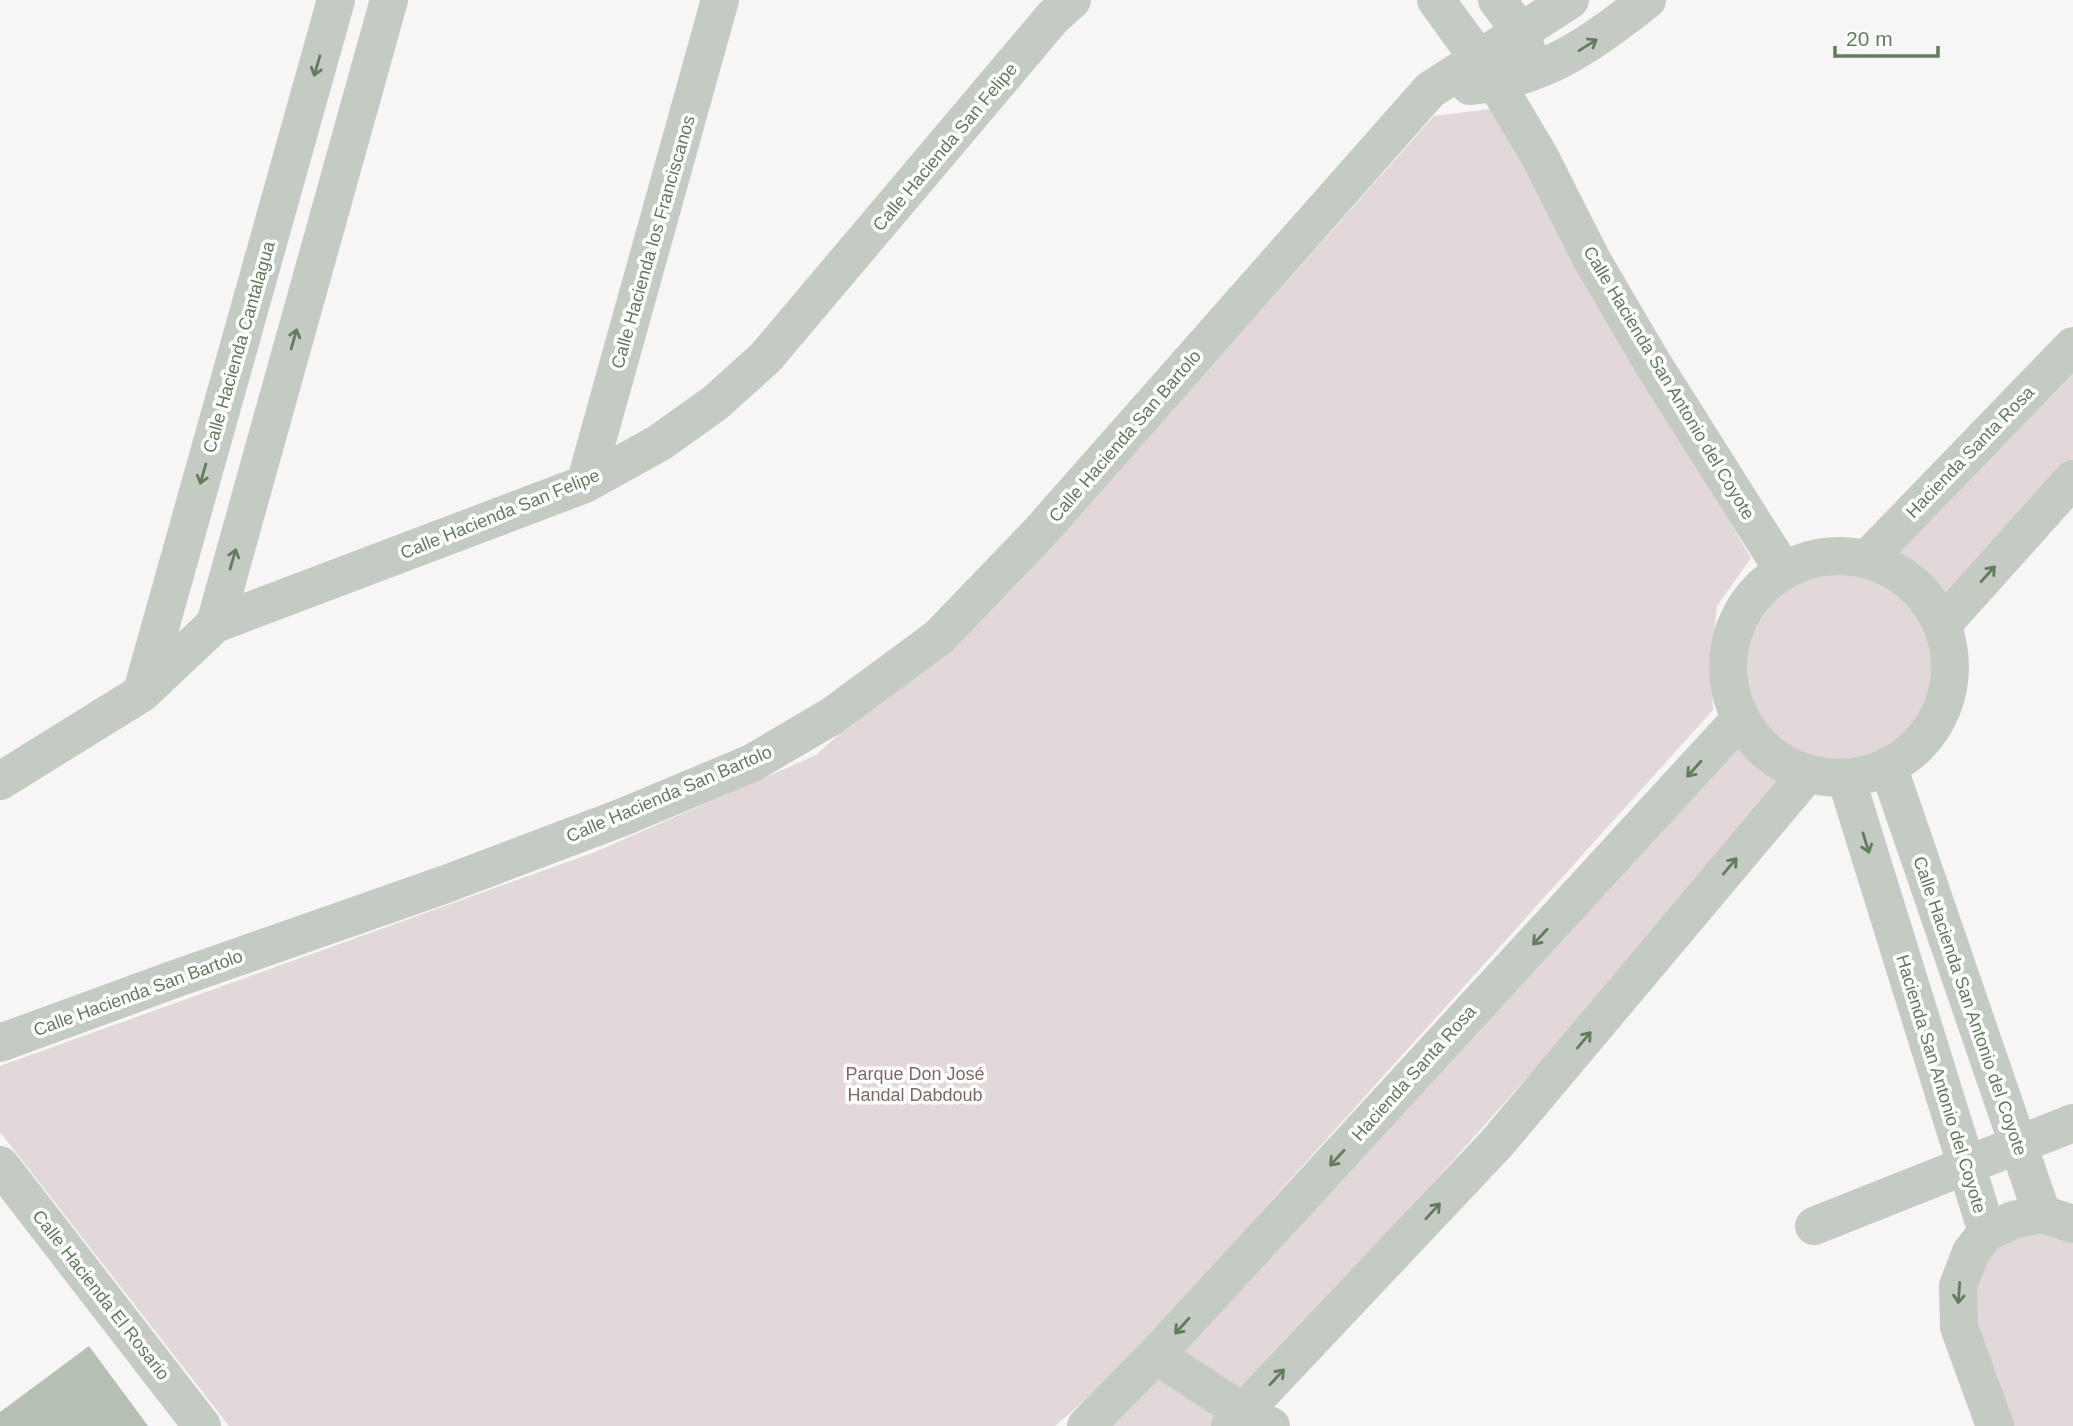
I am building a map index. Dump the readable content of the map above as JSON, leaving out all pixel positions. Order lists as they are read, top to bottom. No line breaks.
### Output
{"streets":{"street":["Calle Hacienda San Felipe","Calle Hacienda los Franciscanos","Calle Hacienda Cantalagua","Calle Hacienda San Antonio del Coyote","Calle Hacienda San Bartolo","Hacienda Santa Rosa","Hacienda San Antonio del Coyote","Calle Hacienda El Rosario"]},"crossings":[["Calle Hacienda San Felipe","Calle Hacienda los Franciscanos"],["Calle Hacienda San Felipe","Calle Hacienda Cantalagua"],["Calle Hacienda San Antonio del Coyote","Calle Hacienda San Bartolo"],["Calle Hacienda San Antonio del Coyote","Hacienda Santa Rosa"],["Calle Hacienda San Antonio del Coyote","Hacienda San Antonio del Coyote"],["Hacienda Santa Rosa","Hacienda San Antonio del Coyote"]],"one_way":["Hacienda San Antonio del Coyote"],"parks":["Parque Don José Handal Dabdoub"],"scale_bar":"20 m"}
